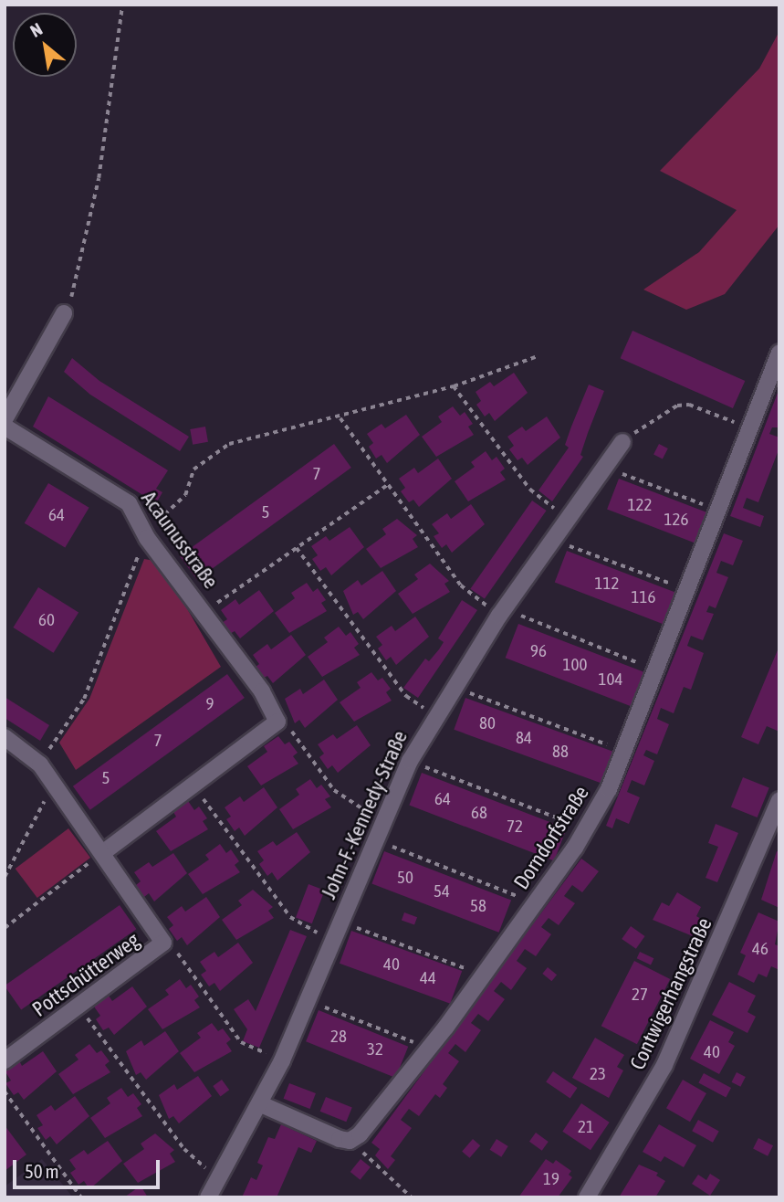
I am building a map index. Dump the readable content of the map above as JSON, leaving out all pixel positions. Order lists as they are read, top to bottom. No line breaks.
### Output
{"streets":{"street":["Acaunusstraße","John-F.-Kennedy-Straße","Dorndorfstraße","Pottschütterweg","Contwigerhangstraße"]},"house_numbers":["7","122","5","64","126","112","116","60","96","100","104","9","80","84","7","88","5","64","68","72","50","54","58","46","40","44","27","28","32","40","23","21","19"],"scale_bar":"50 m","north":"top left"}
